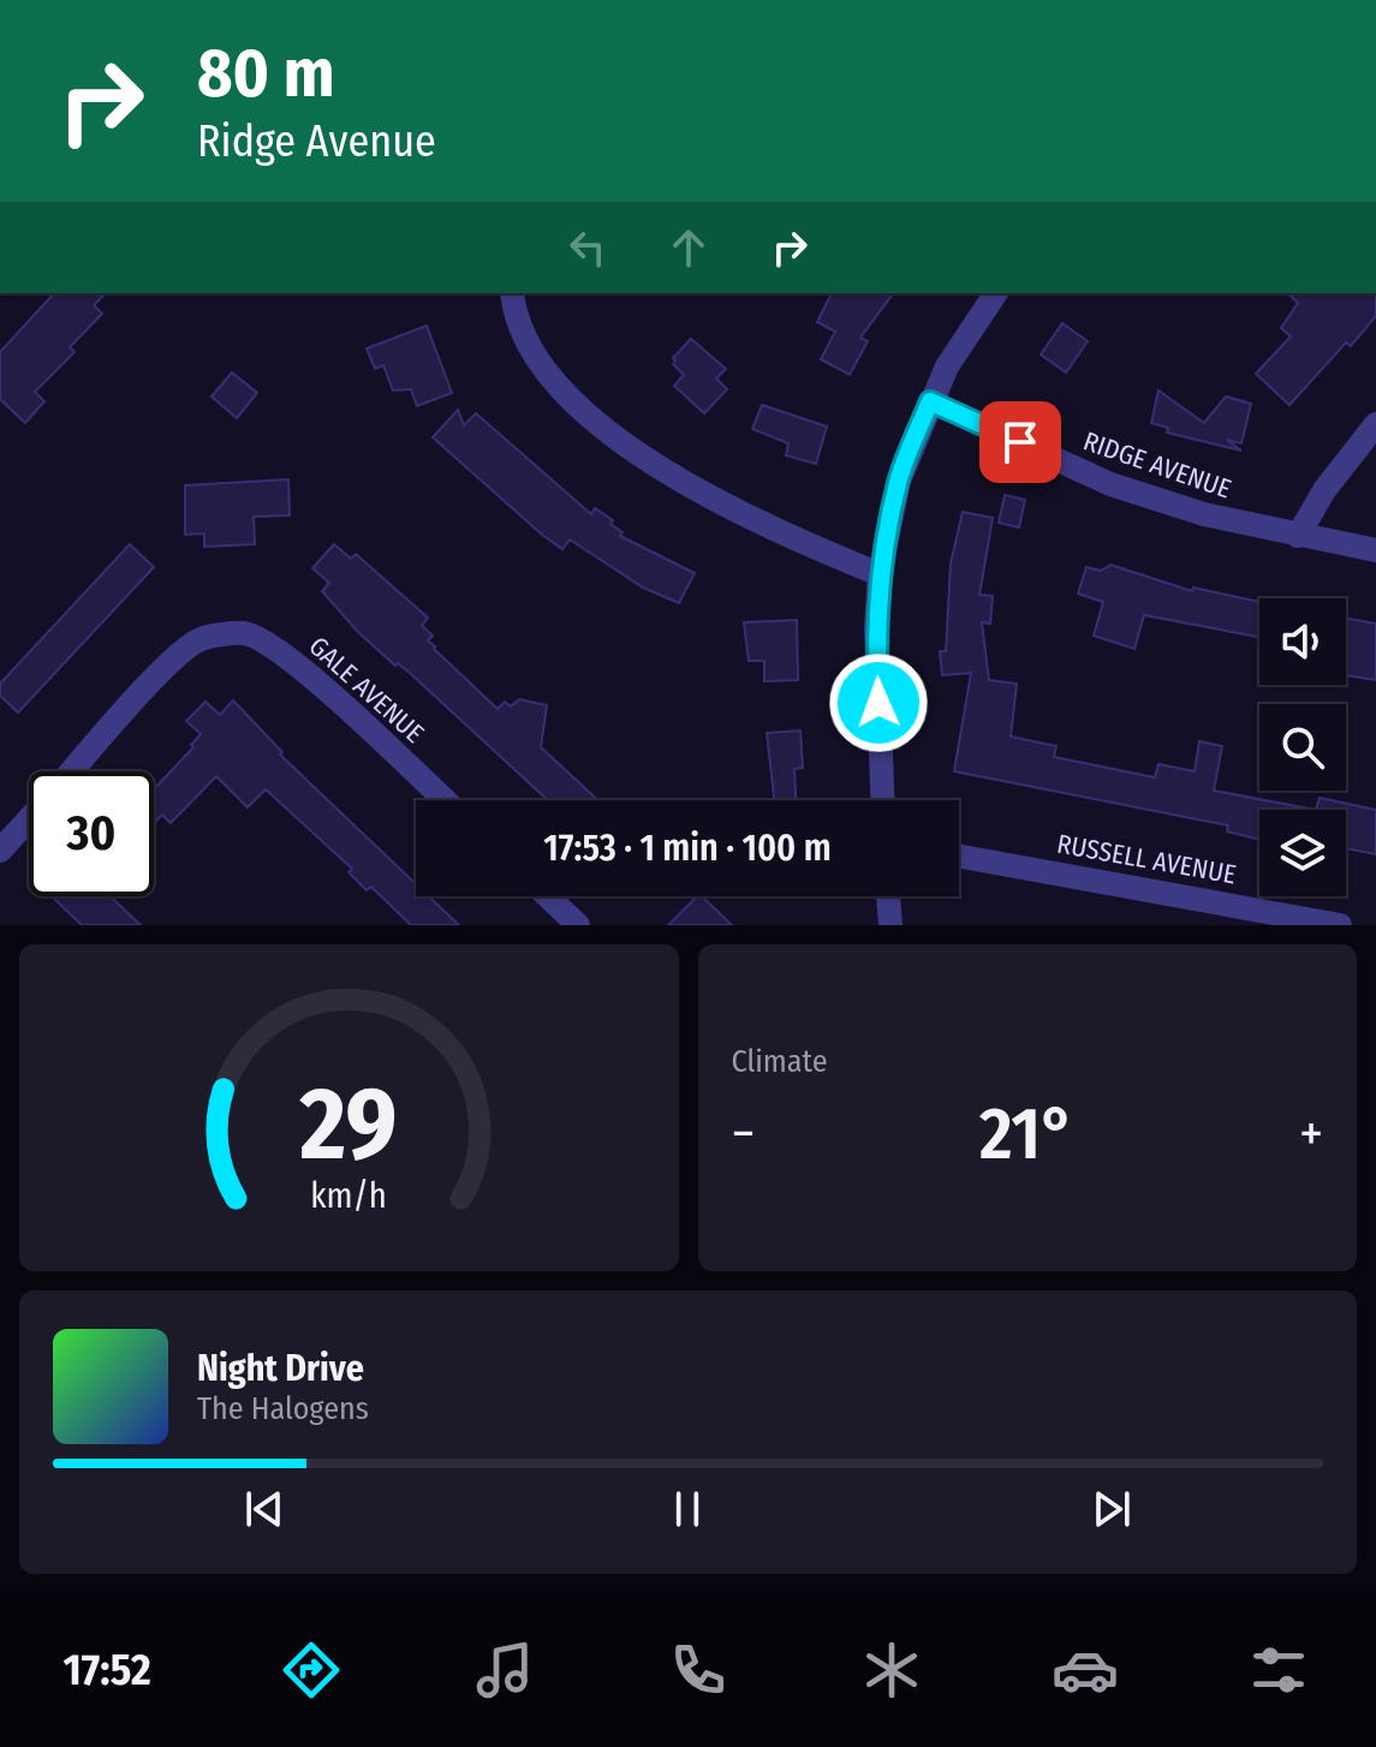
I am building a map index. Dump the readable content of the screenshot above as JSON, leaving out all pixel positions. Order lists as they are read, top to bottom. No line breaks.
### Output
{"streets":{"street":["RIDGE AVENUE","GALE AVENUE","RUSSELL AVENUE"]},"page":{"turn":["80 m","Ridge Avenue"],"limit":"30","trip":"17:53 · 1 min · 100 m","tile":"Climate","heat":["−","21°","+"],"song":["Night Drive","The Halogens"],"tabs":"17:52","gauge":["29","km/h"]}}
